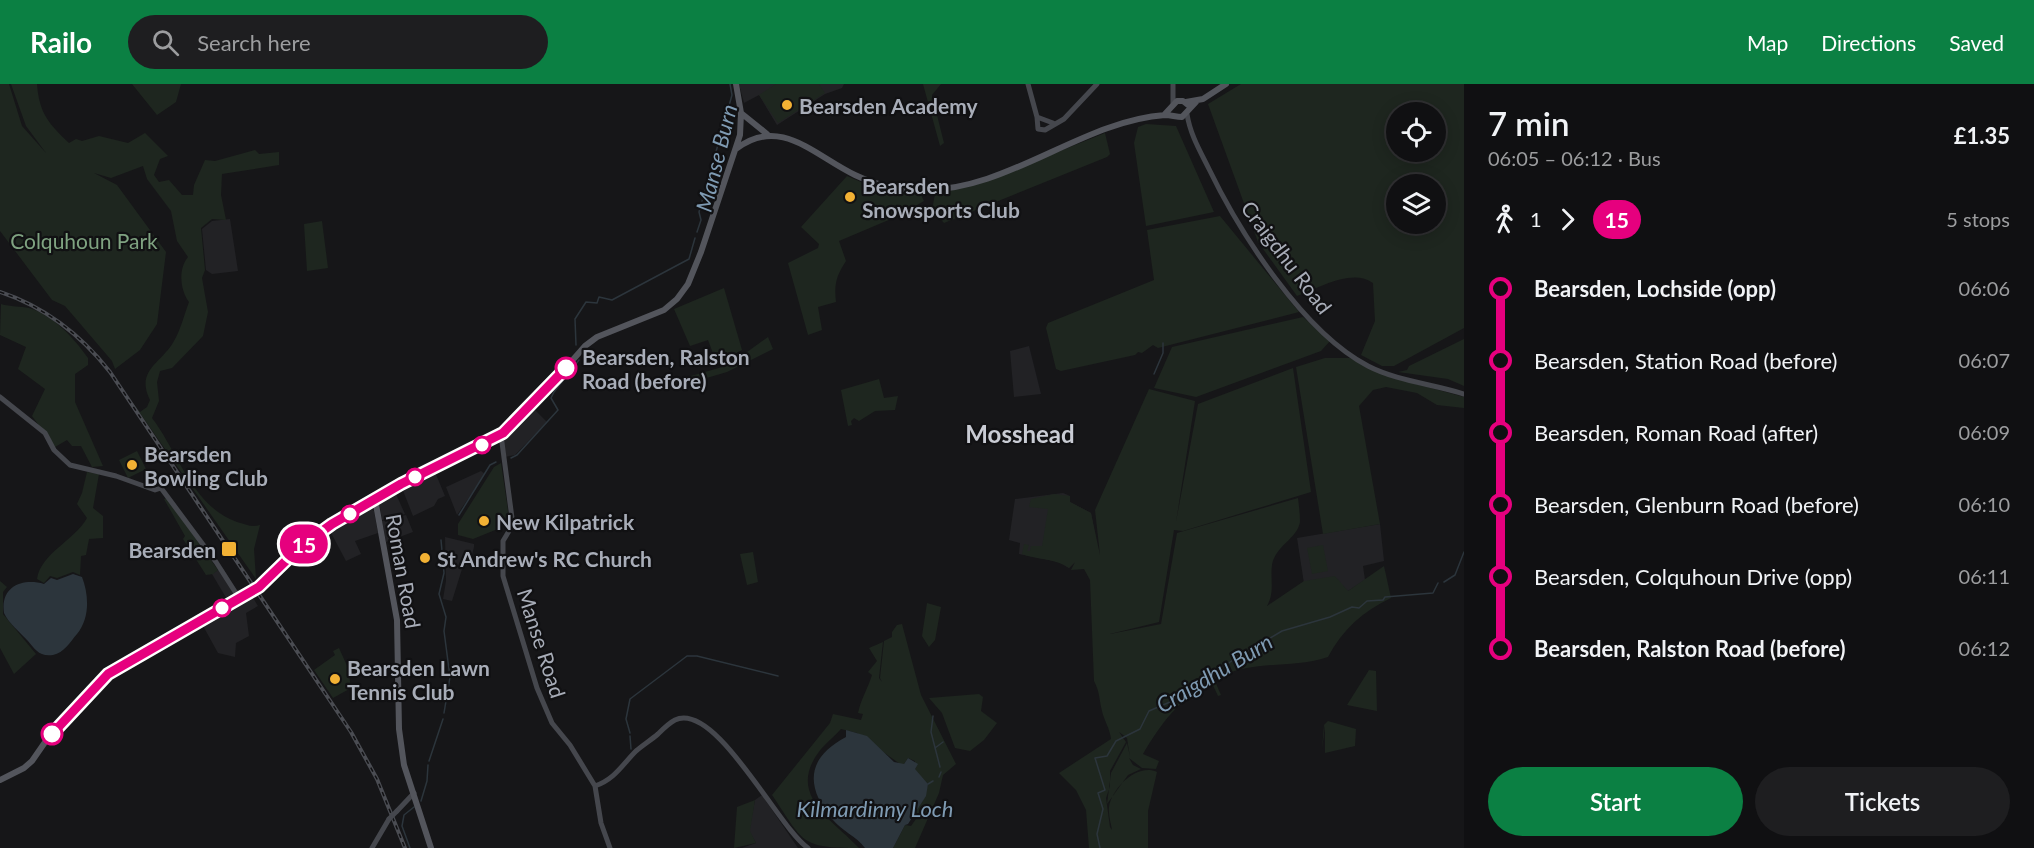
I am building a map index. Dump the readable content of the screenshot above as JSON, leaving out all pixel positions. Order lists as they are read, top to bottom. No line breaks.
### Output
{"streets":{"main road":["Roman Road"],"street":["Craigdhu Road","Manse Road"]},"districts":["Mosshead"],"water":["Manse Burn","Craigdhu Burn","Kilmardinny Loch"],"parks":["Colquhoun Park"],"places":{"other":["Bearsden Academy","Bearsden Snowsports Club","Bearsden, Ralston Road (before)","Bearsden Bowling Club","New Kilpatrick","St Andrew's RC Church","Bearsden Lawn Tennis Club"],"transit":["Bearsden"]},"lines":["bus line 15"],"page":{"header":"Railo","search":"Search here","nav":["Map","Directions","Saved"],"on_map":"15","heading":["7 min","06:05 – 06:12 · Bus","£1.35"],"legs":["1","15","5 stops"],"list":[{"name":"Bearsden, Lochside (opp)","value":"06:06"},{"name":"Bearsden, Station Road (before)","value":"06:07"},{"name":"Bearsden, Roman Road (after)","value":"06:09"},{"name":"Bearsden, Glenburn Road (before)","value":"06:10"},{"name":"Bearsden, Colquhoun Drive (opp)","value":"06:11"},{"name":"Bearsden, Ralston Road (before)","value":"06:12"}],"buttons":["Start","Tickets"]}}
